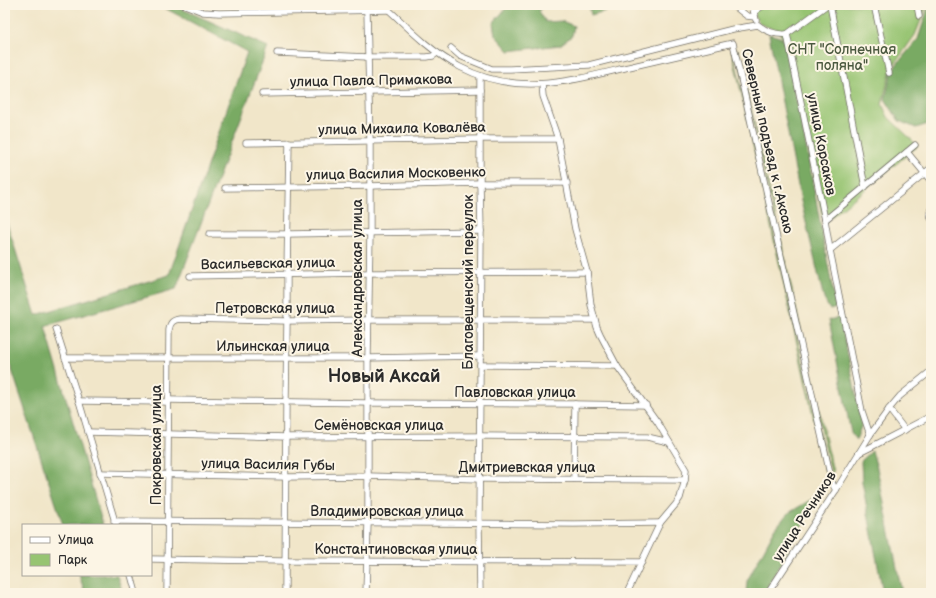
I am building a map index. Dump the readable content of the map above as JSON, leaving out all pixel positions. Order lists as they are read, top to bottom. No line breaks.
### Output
{"streets":{"street":["улица Павла Примакова","улица Михаила Ковалёва","Северный подъезд к г.Аксаю","улица Корсаков","улица Василия Московенко","Васильевская улица","Александровская улица","Благовещенский переулок","Петровская улица","Ильинская улица","Павловская улица","Семёновская улица","Покровская улица","улица Василия Губы","Дмитриевская улица","Владимировская улица","улица Речников","Константиновская улица"]},"crossings":[["улица Павла Примакова","Александровская улица"],["улица Павла Примакова","Благовещенский переулок"],["улица Михаила Ковалёва","Александровская улица"],["улица Михаила Ковалёва","Благовещенский переулок"],["Северный подъезд к г.Аксаю","Благовещенский переулок"],["Северный подъезд к г.Аксаю","улица Речников"],["улица Корсаков","улица Речников"],["улица Василия Московенко","Александровская улица"],["улица Василия Московенко","Благовещенский переулок"],["Васильевская улица","Александровская улица"],["Васильевская улица","Благовещенский переулок"],["Александровская улица","Петровская улица"],["Александровская улица","Ильинская улица"],["Александровская улица","Павловская улица"],["Александровская улица","Семёновская улица"],["Александровская улица","улица Василия Губы"],["Александровская улица","Дмитриевская улица"],["Александровская улица","Владимировская улица"],["Александровская улица","Константиновская улица"],["Благовещенский переулок","Петровская улица"],["Благовещенский переулок","Ильинская улица"],["Благовещенский переулок","Павловская улица"],["Благовещенский переулок","Семёновская улица"],["Благовещенский переулок","Дмитриевская улица"],["Благовещенский переулок","Владимировская улица"],["Благовещенский переулок","Константиновская улица"],["Петровская улица","Покровская улица"],["Ильинская улица","Покровская улица"],["Павловская улица","Покровская улица"],["Семёновская улица","Покровская улица"],["Покровская улица","улица Василия Губы"],["Покровская улица","Владимировская улица"],["Покровская улица","Константиновская улица"],["улица Василия Губы","Дмитриевская улица"]],"districts":["Новый Аксай"],"parks":["СНТ \"Солнечная поляна\""],"legend":["Улица","Парк"]}
